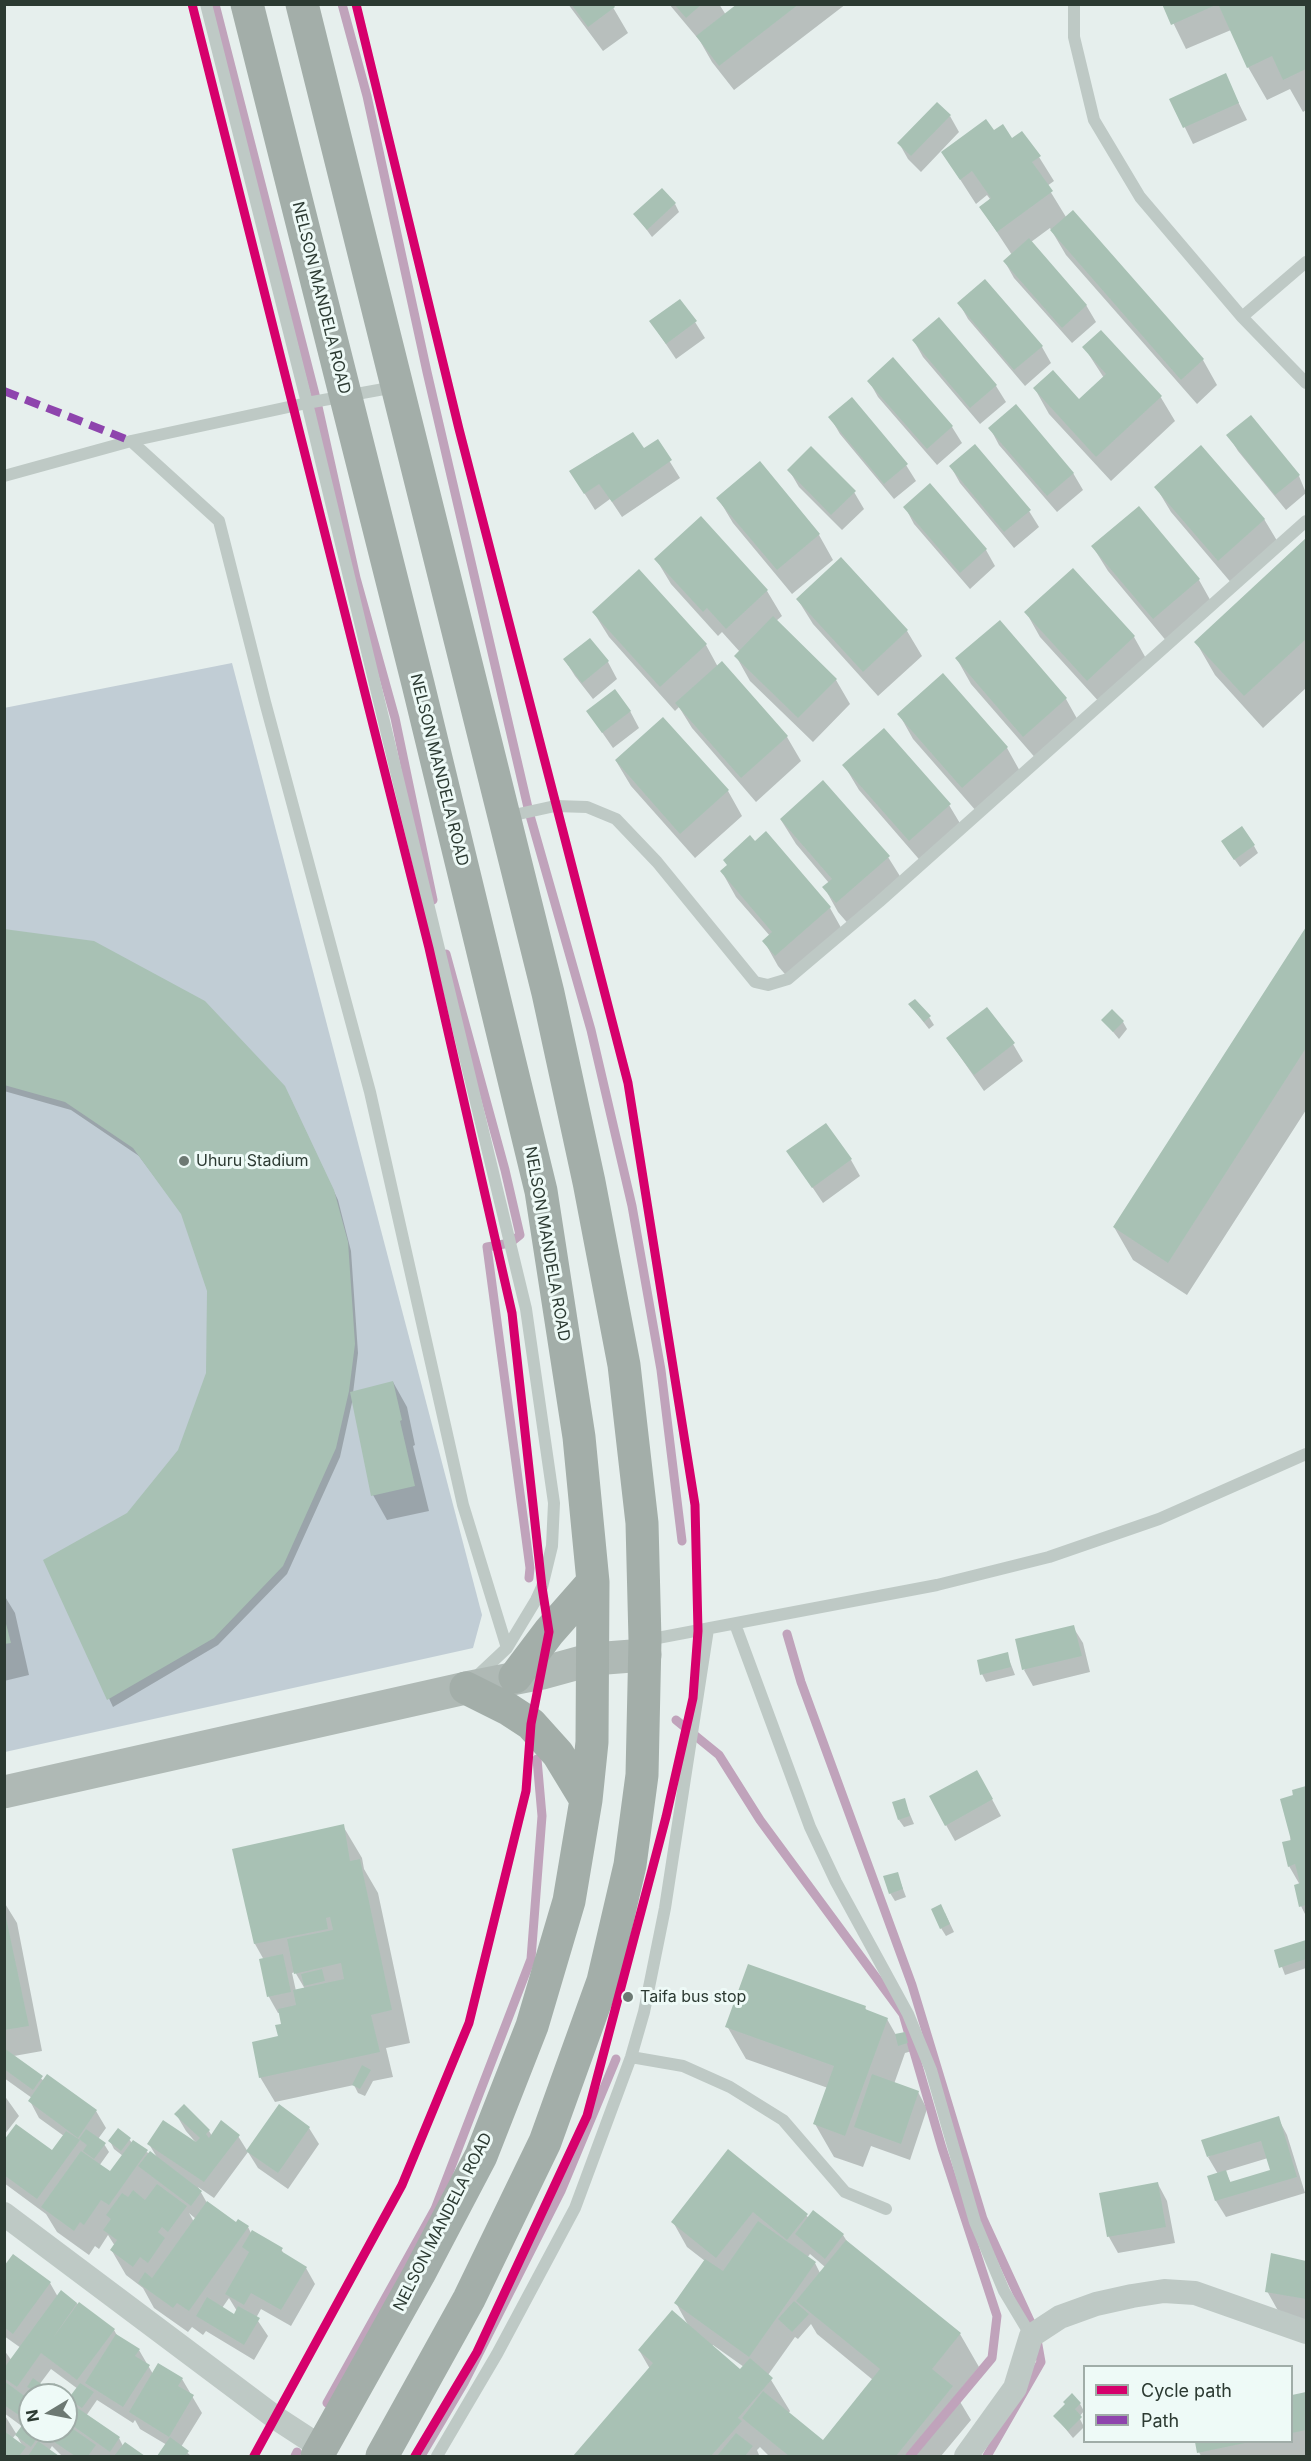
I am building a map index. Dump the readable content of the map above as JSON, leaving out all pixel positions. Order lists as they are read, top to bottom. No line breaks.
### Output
{"streets":{"main road":["NELSON MANDELA ROAD"]},"places":["Uhuru Stadium","Taifa bus stop"],"legend":["Cycle path","Path"],"north":"left"}
